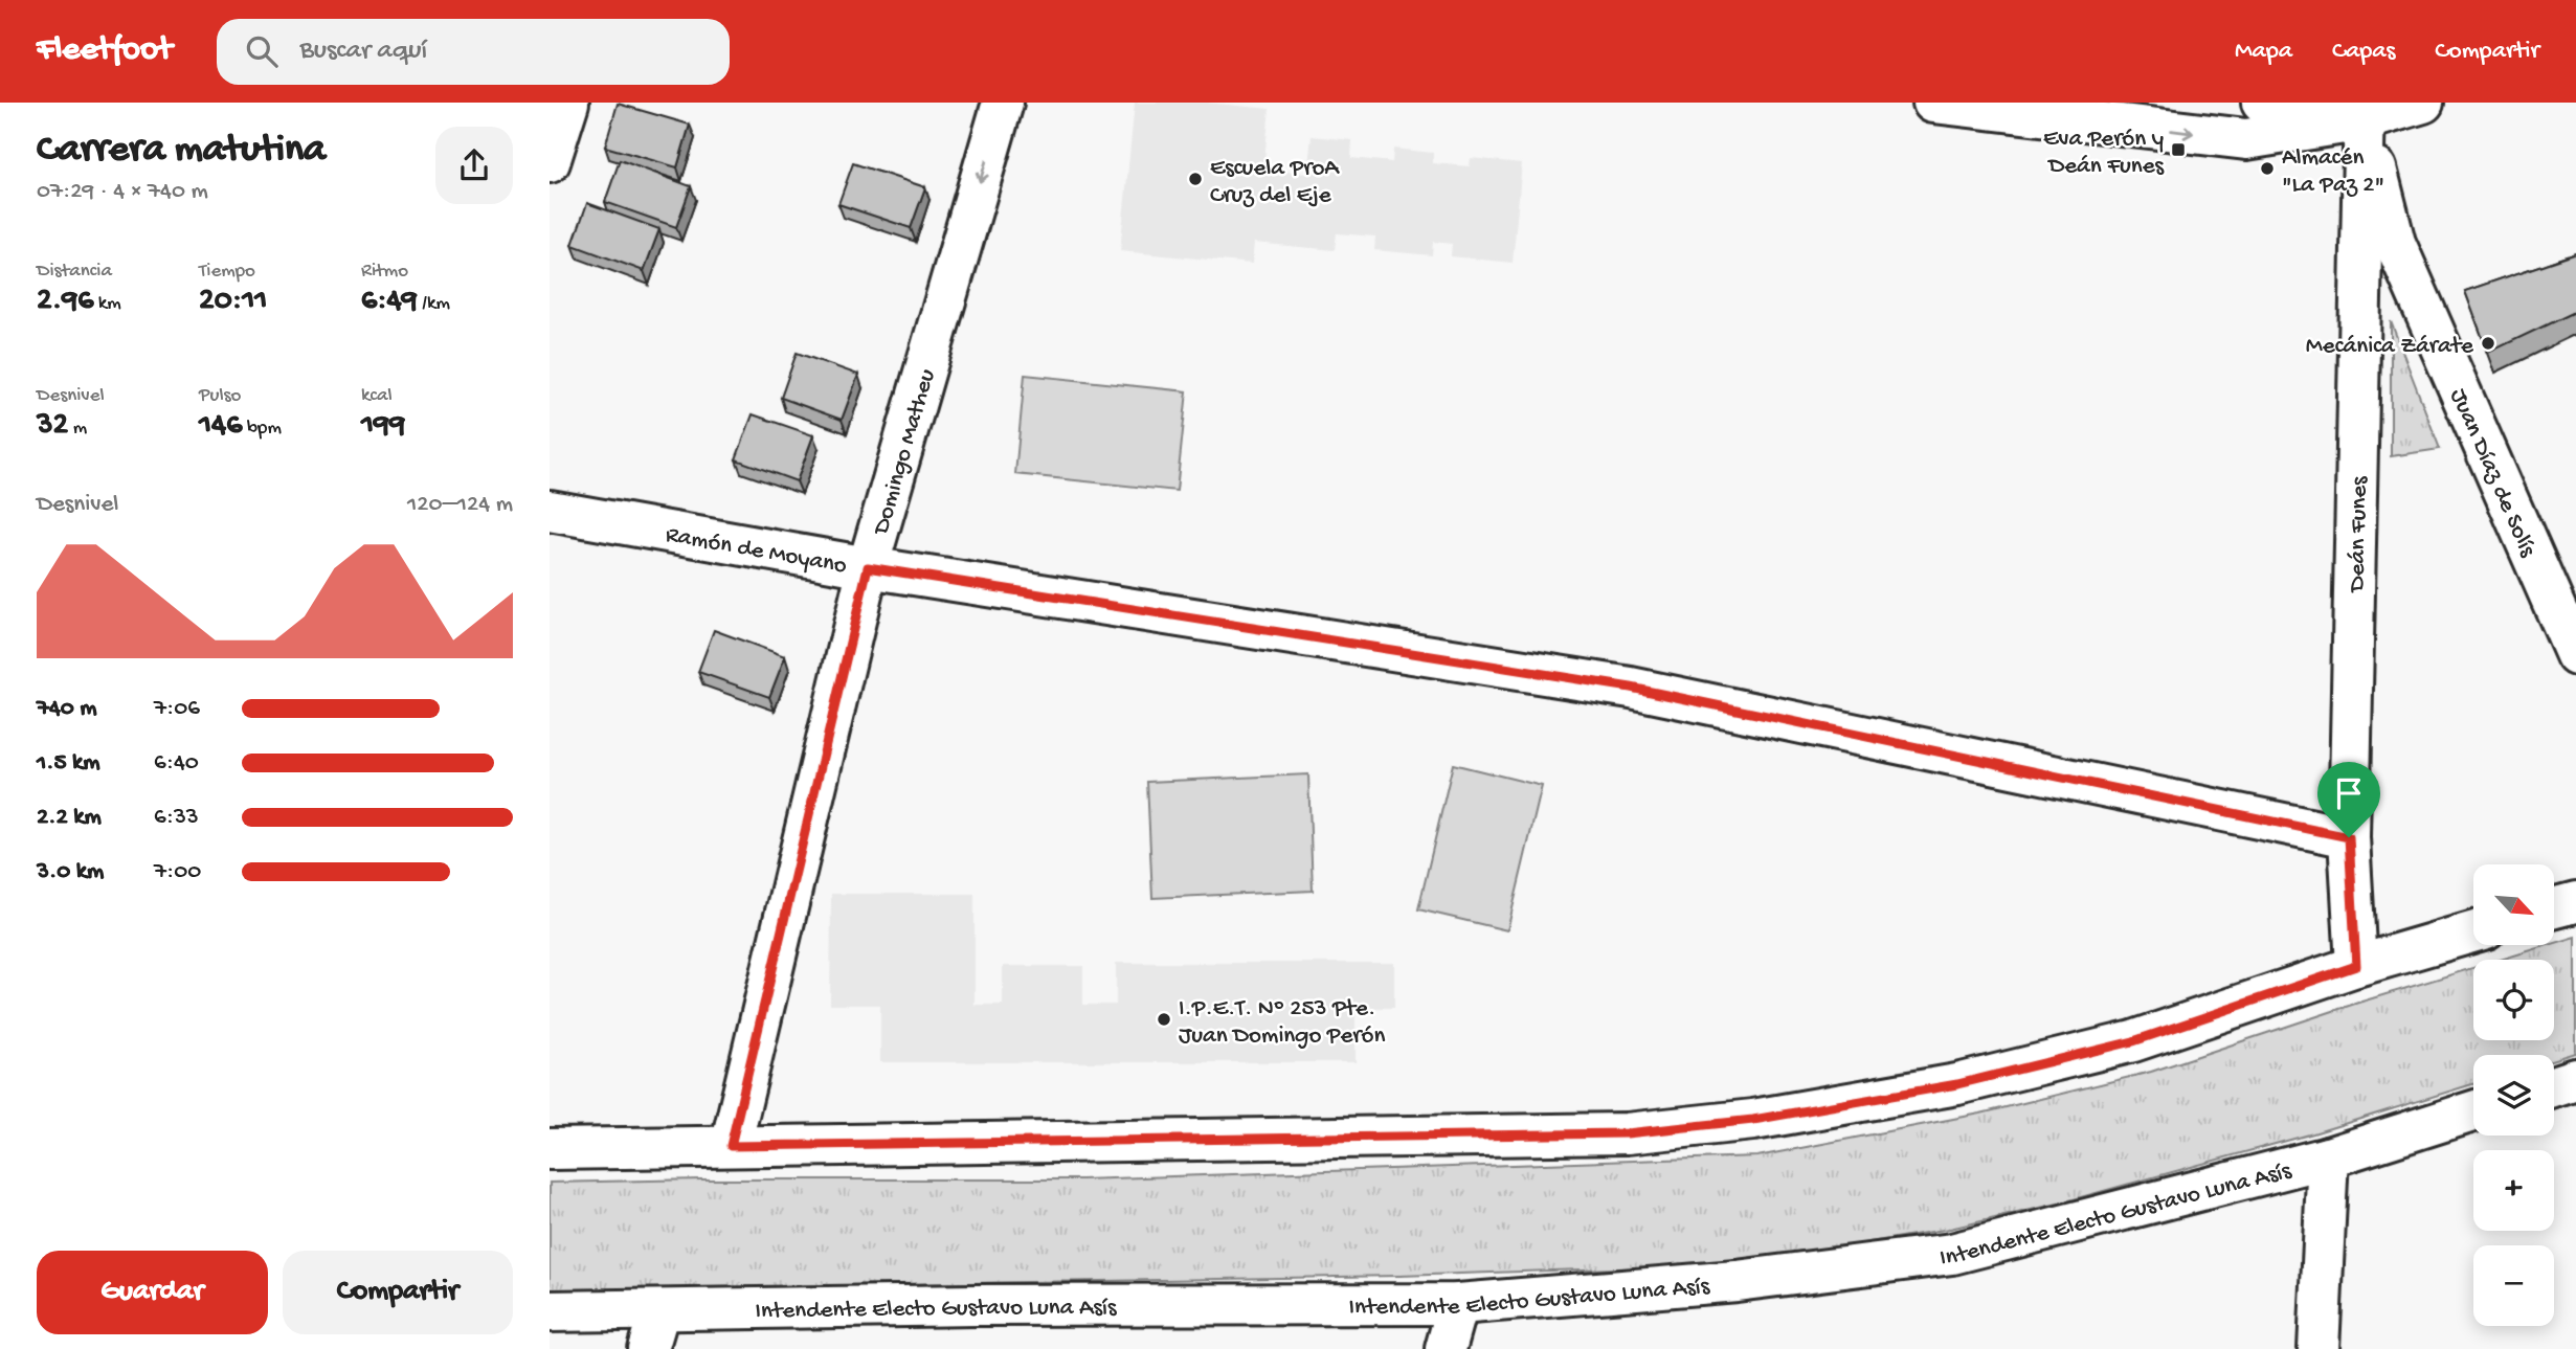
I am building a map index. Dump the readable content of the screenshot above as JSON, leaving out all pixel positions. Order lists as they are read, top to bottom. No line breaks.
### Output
{"streets":{"street":["Domingo Matheu","Juan Díaz de Solís","Deán Funes","Ramón de Moyano","Intendente Electo Gustavo Luna Asís"]},"crossings":[["Domingo Matheu","Ramón de Moyano"],["Juan Díaz de Solís","Deán Funes"],["Deán Funes","Ramón de Moyano"]],"one_way":["Domingo Matheu"],"places":{"transit":["Eva Perón y Deán Funes"],"other":["Almacén \"La Paz 2\"","Escuela ProA Cruz del Eje","Mecánica Zárate","I.P.E.T. Nº 253 Pte. Juan Domingo Perón"]},"north":"bottom right","page":{"header":"Fleetfoot","search":"Buscar aquí","nav":["Mapa","Capas","Compartir"],"heading":["Carrera matutina","07:29 · 4 × 740 m"],"stats":[["Distancia","2.96 km"],["Tiempo","20:11"],["Ritmo","6:49 /km"],["Desnivel","32 m"],["Pulso","146 bpm"],["kcal","199"]],"chart":["Desnivel","120–124 m"],"list":[{"name":"740 m","note":"7:06"},{"name":"1.5 km","note":"6:40"},{"name":"2.2 km","note":"6:33"},{"name":"3.0 km","note":"7:00"}],"map_buttons":["+","−"],"buttons":["Guardar","Compartir"]}}
